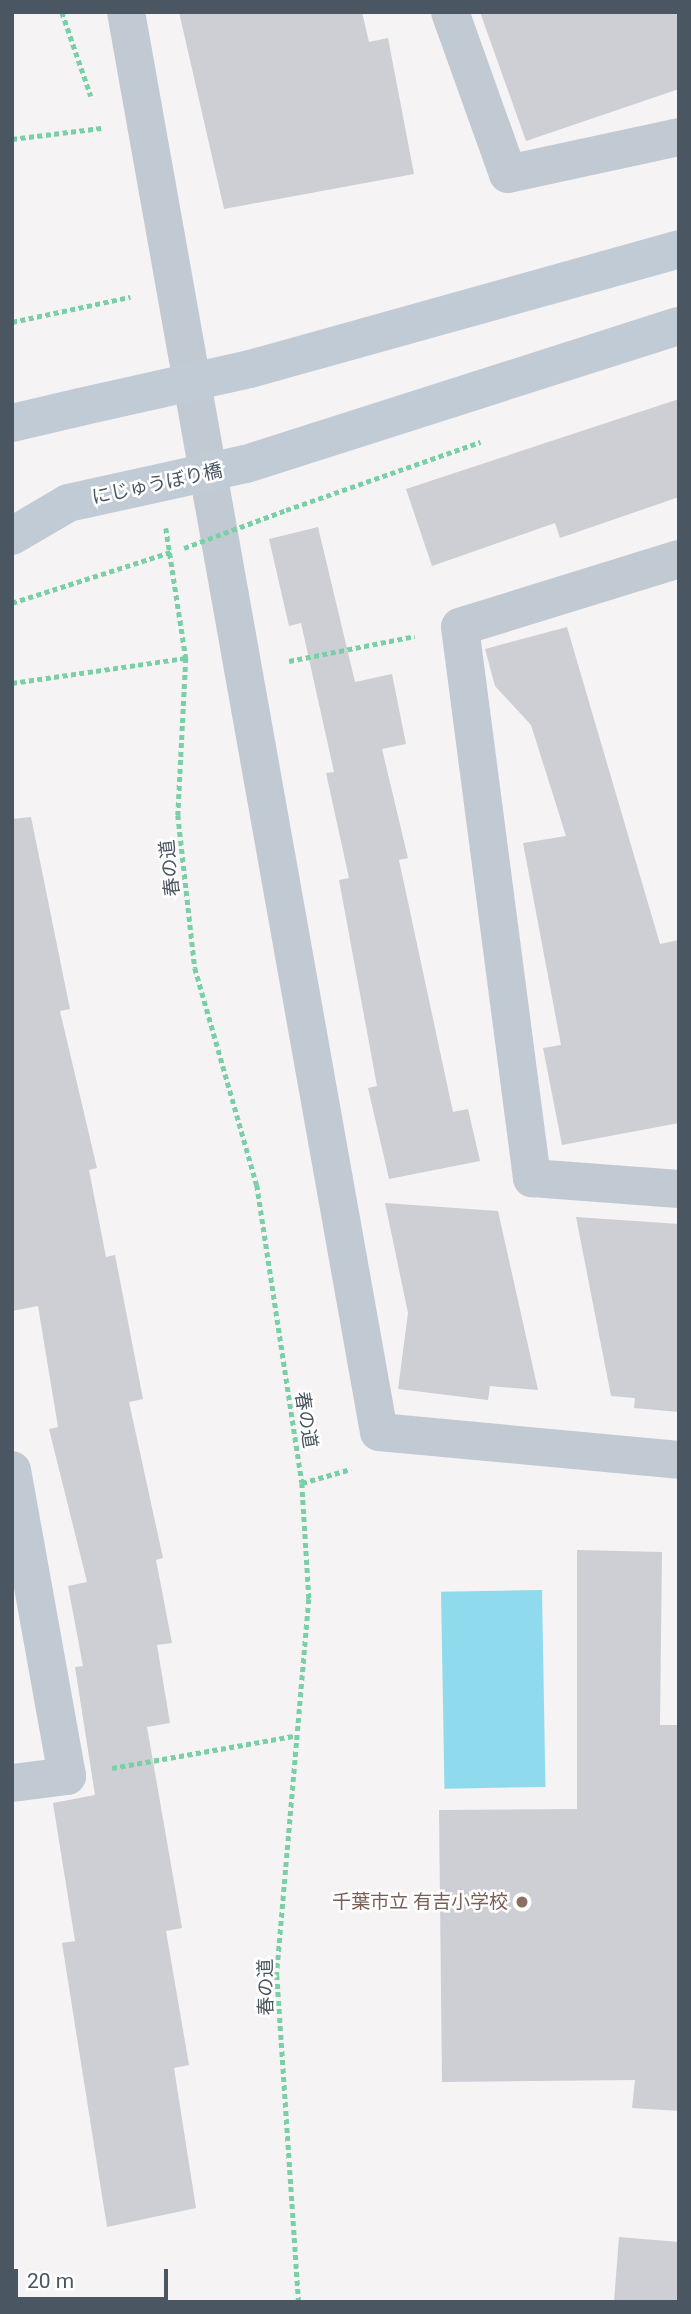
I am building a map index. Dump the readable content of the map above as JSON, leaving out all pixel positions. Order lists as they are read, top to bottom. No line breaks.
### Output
{"streets":{"street":["にじゅうぼり橋"],"path":["春の道"]},"places":["千葉市立 有吉小学校"],"scale_bar":"20 m"}
